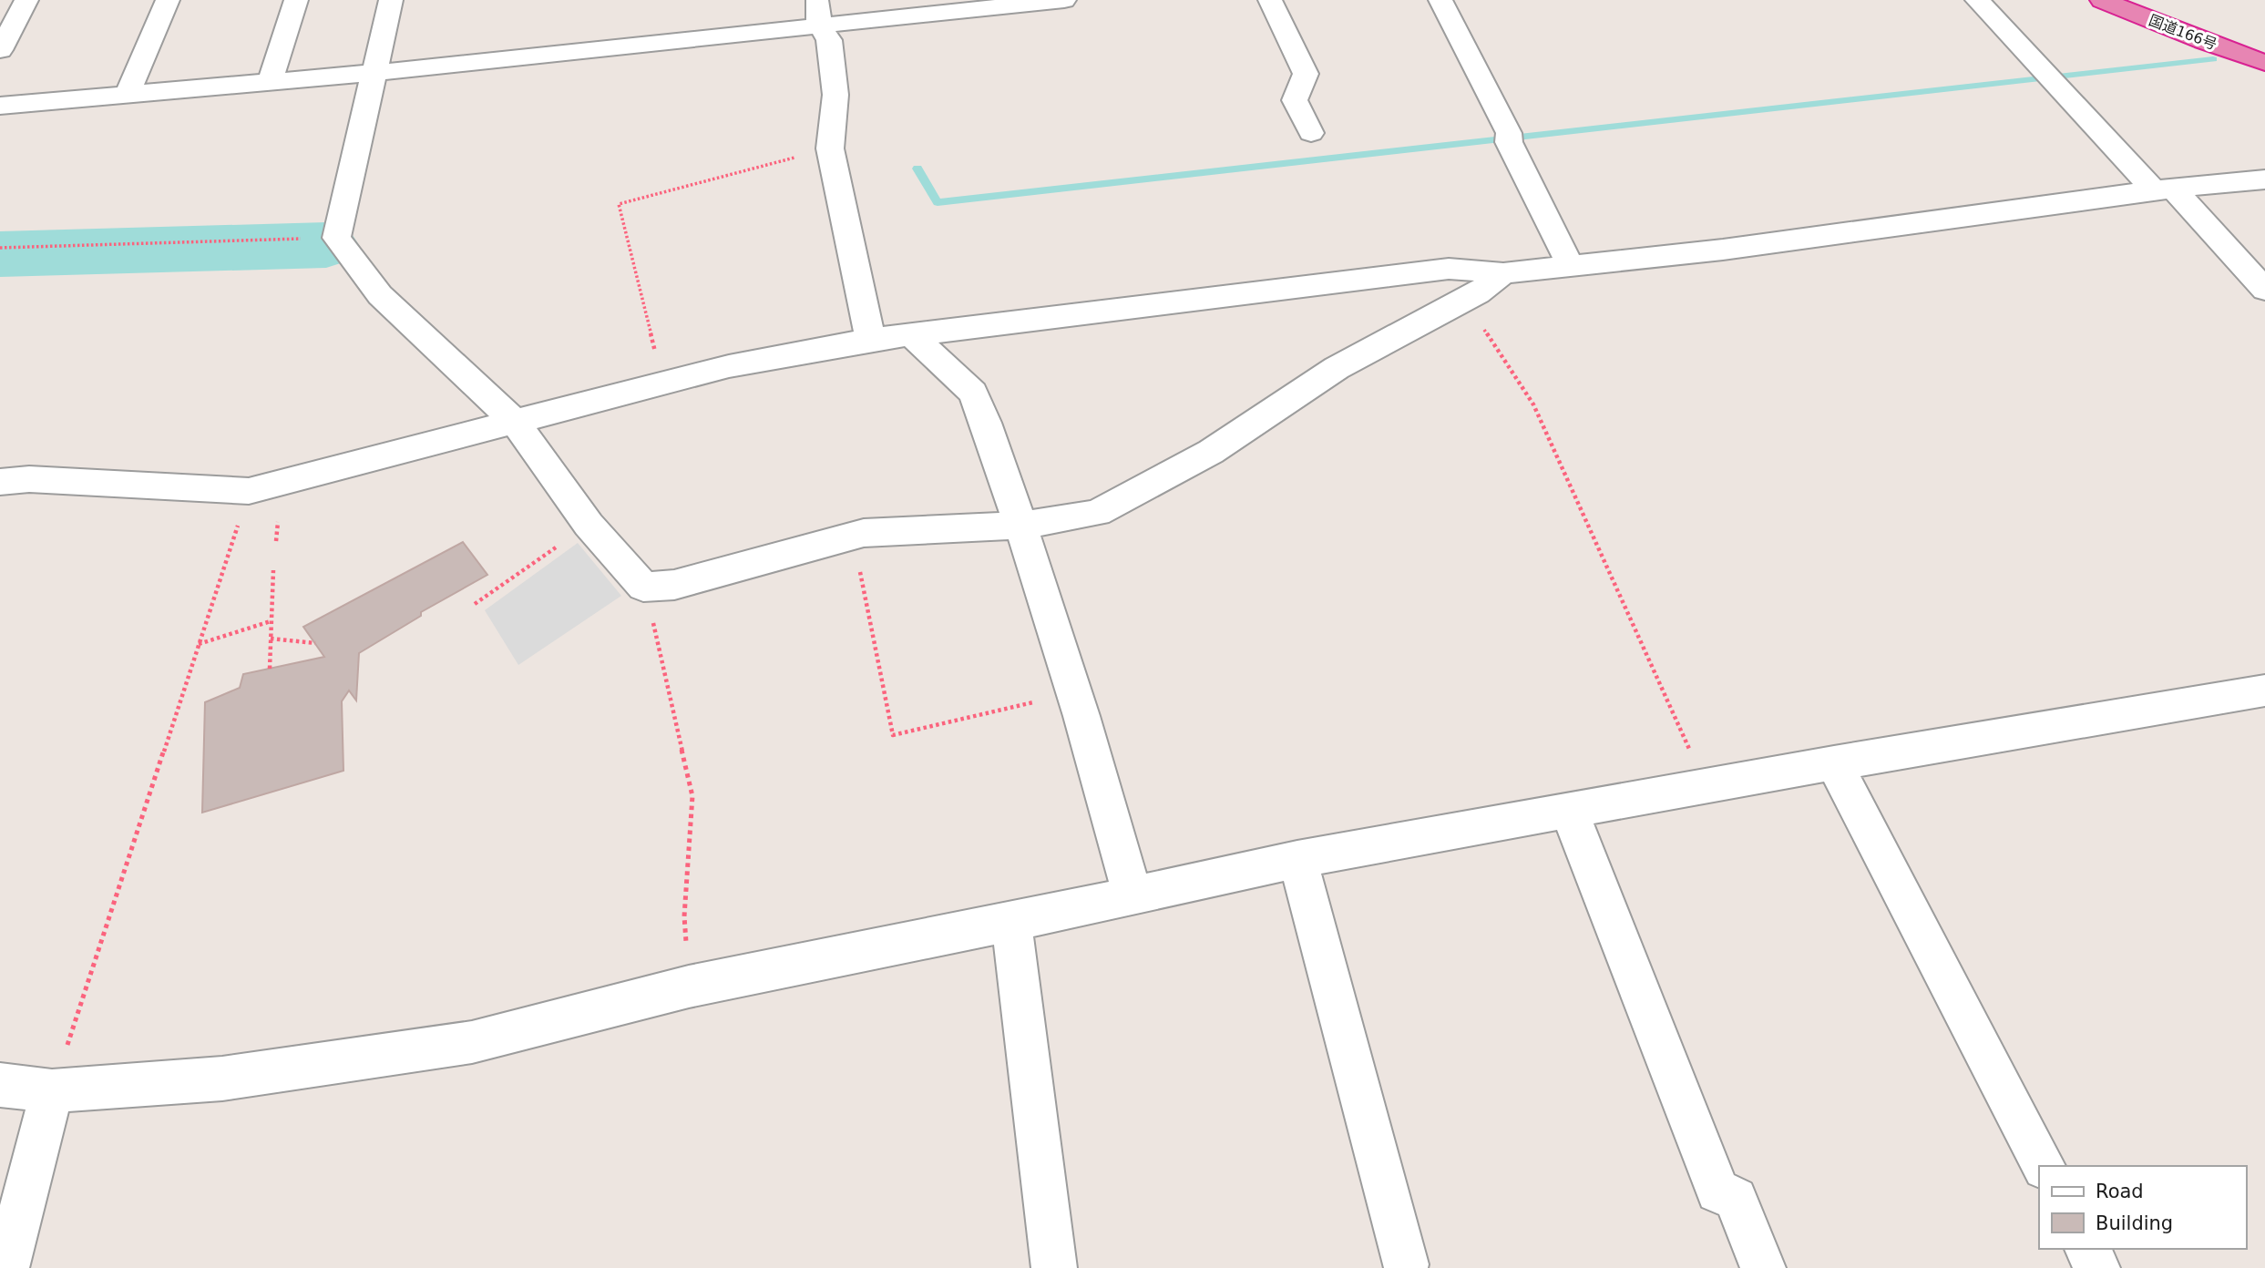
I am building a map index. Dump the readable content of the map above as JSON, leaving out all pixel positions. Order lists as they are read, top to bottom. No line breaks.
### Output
{"streets":{"highway":["国道166号"]},"legend":["Road","Building"]}
